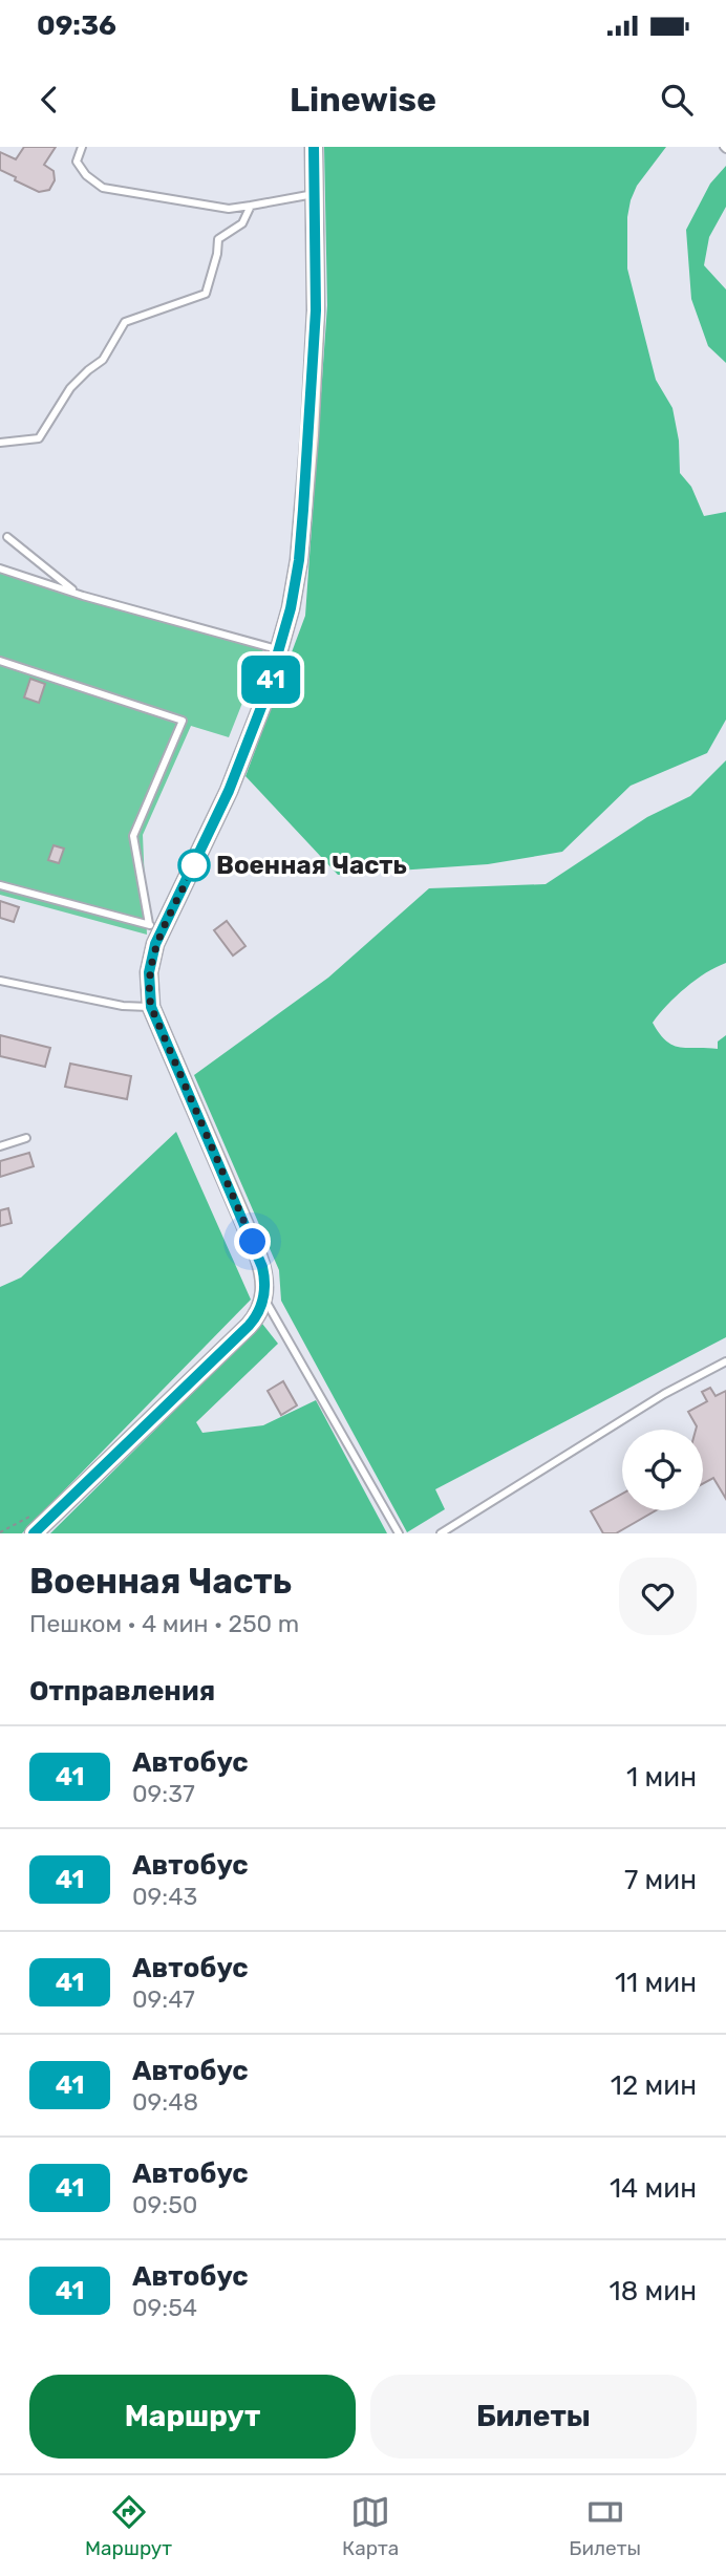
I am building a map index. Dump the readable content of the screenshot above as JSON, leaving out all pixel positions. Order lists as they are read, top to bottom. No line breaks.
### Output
{"places":["Военная Часть"],"lines":["bus line 41"],"page":{"status":"09:36","header":"Linewise","on_map":"41","heading":[["Военная Часть","Пешком · 4 мин · 250 m"],"Отправления"],"list":[{"mark":"41","name":"Автобус","note":"09:37","value":"1 мин"},{"mark":"41","name":"Автобус","note":"09:43","value":"7 мин"},{"mark":"41","name":"Автобус","note":"09:47","value":"11 мин"},{"mark":"41","name":"Автобус","note":"09:48","value":"12 мин"},{"mark":"41","name":"Автобус","note":"09:50","value":"14 мин"},{"mark":"41","name":"Автобус","note":"09:54","value":"18 мин"}],"buttons":["Маршрут","Билеты"],"tabs":["Маршрут","Карта","Билеты"]}}
